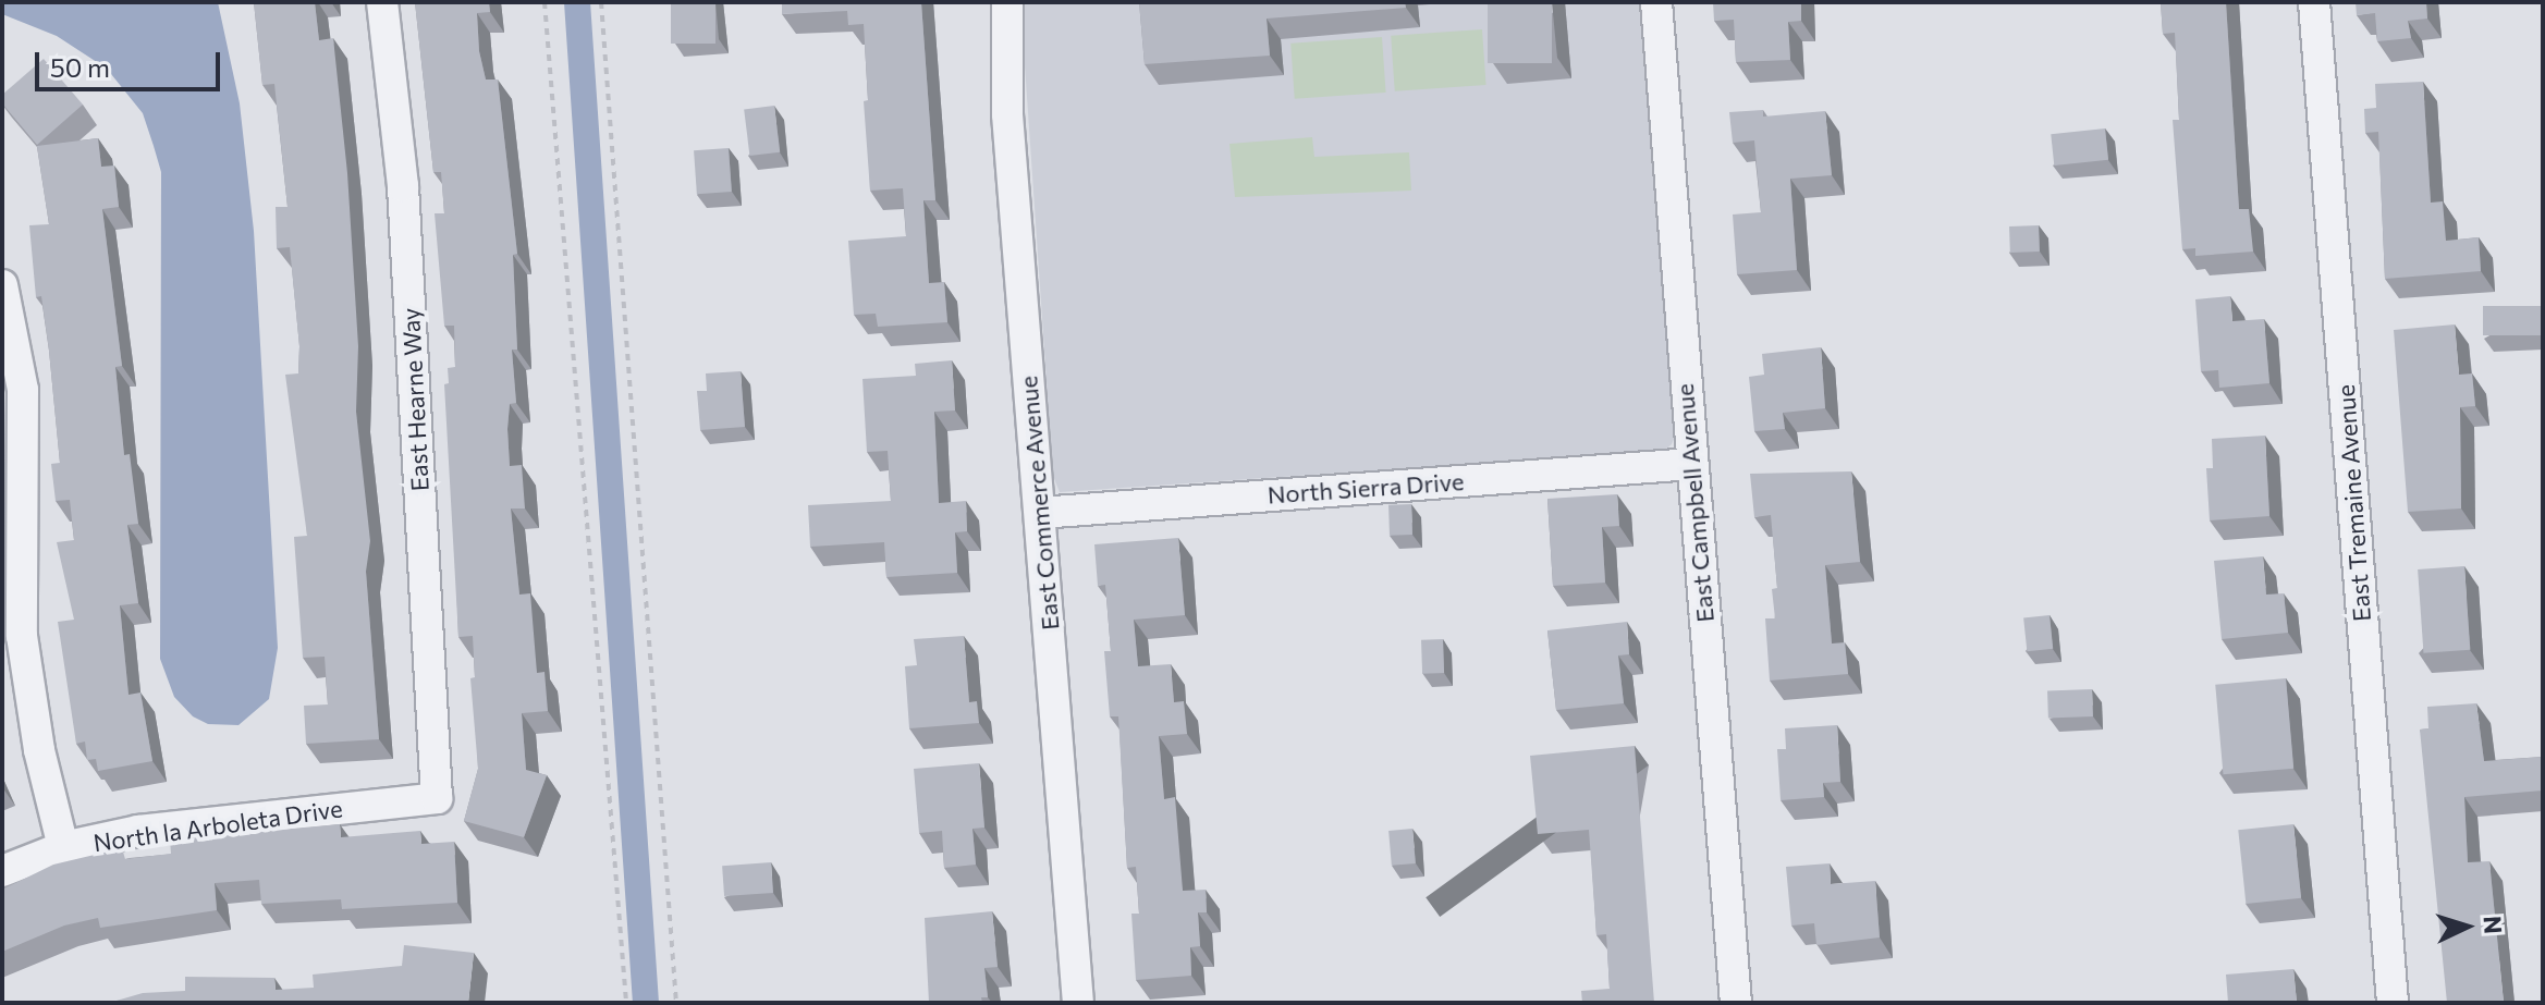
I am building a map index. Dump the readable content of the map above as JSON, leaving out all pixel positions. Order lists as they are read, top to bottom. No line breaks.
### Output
{"streets":{"street":["East Hearne Way","North Sierra Drive","East Commerce Avenue","East Campbell Avenue","East Tremaine Avenue","North la Arboleta Drive"]},"crossings":[["East Hearne Way","North la Arboleta Drive"],["North Sierra Drive","East Commerce Avenue"],["North Sierra Drive","East Campbell Avenue"]],"scale_bar":"50 m","north":"right"}
